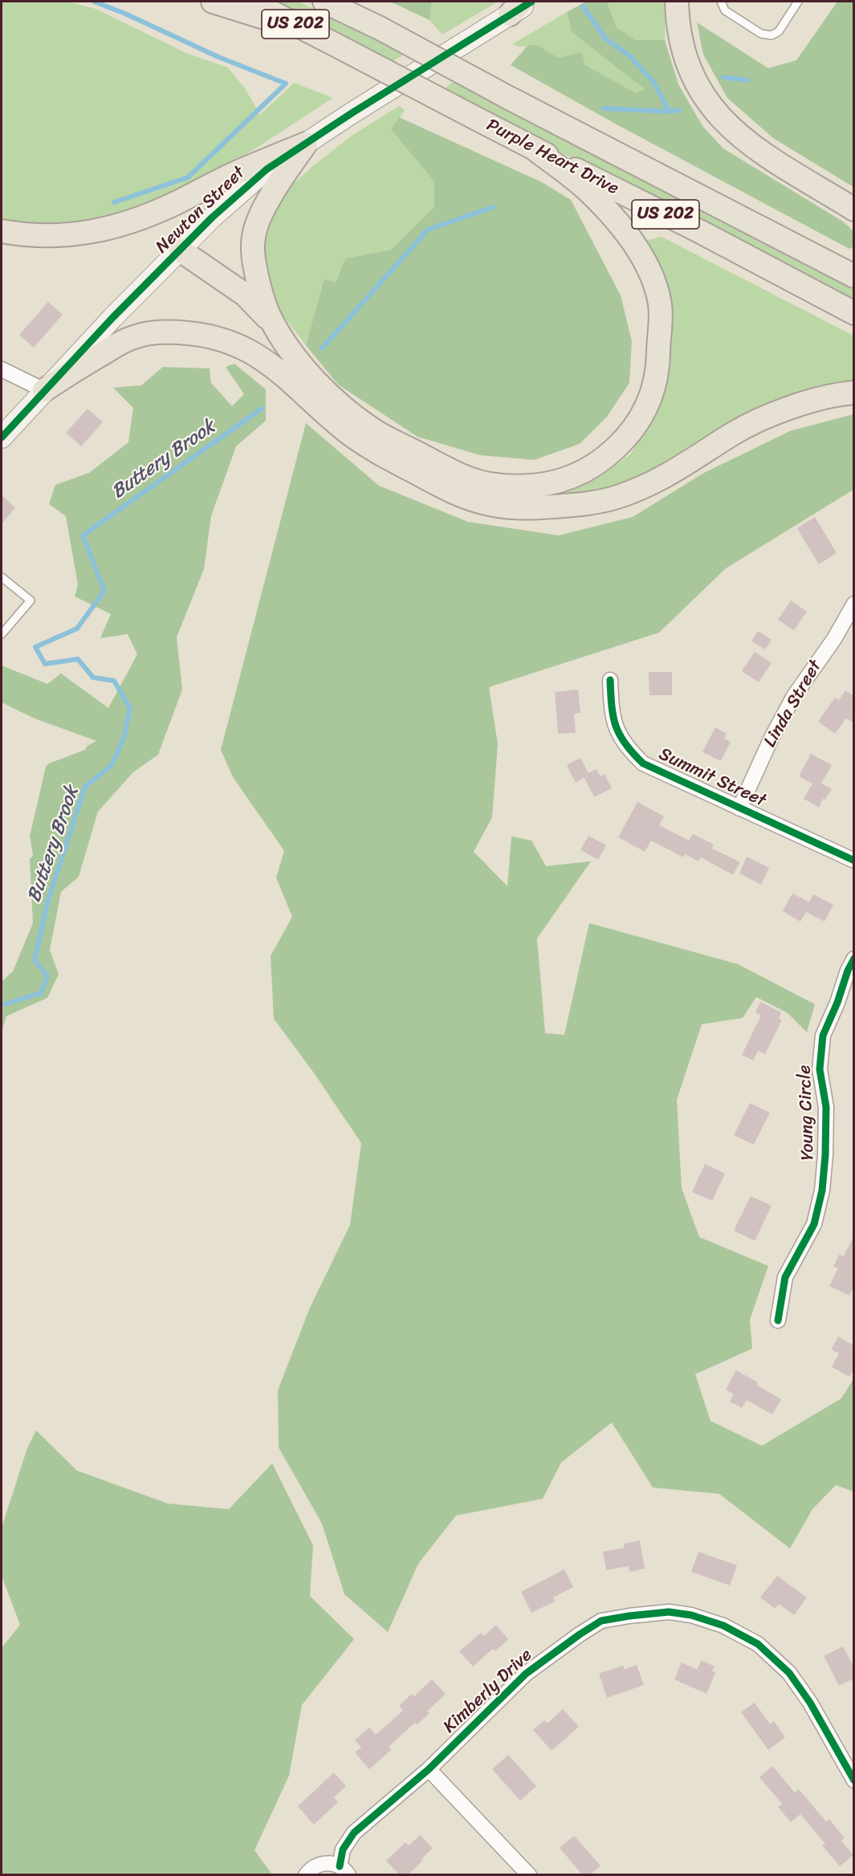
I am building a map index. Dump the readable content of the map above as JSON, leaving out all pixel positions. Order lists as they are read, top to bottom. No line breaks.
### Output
{"streets":{"main road":["US 202","Purple Heart Drive","Newton Street"],"street":["Linda Street","Summit Street","Young Circle","Kimberly Drive"]},"crossings":[["Linda Street","Summit Street"]],"water":["Buttery Brook"]}
